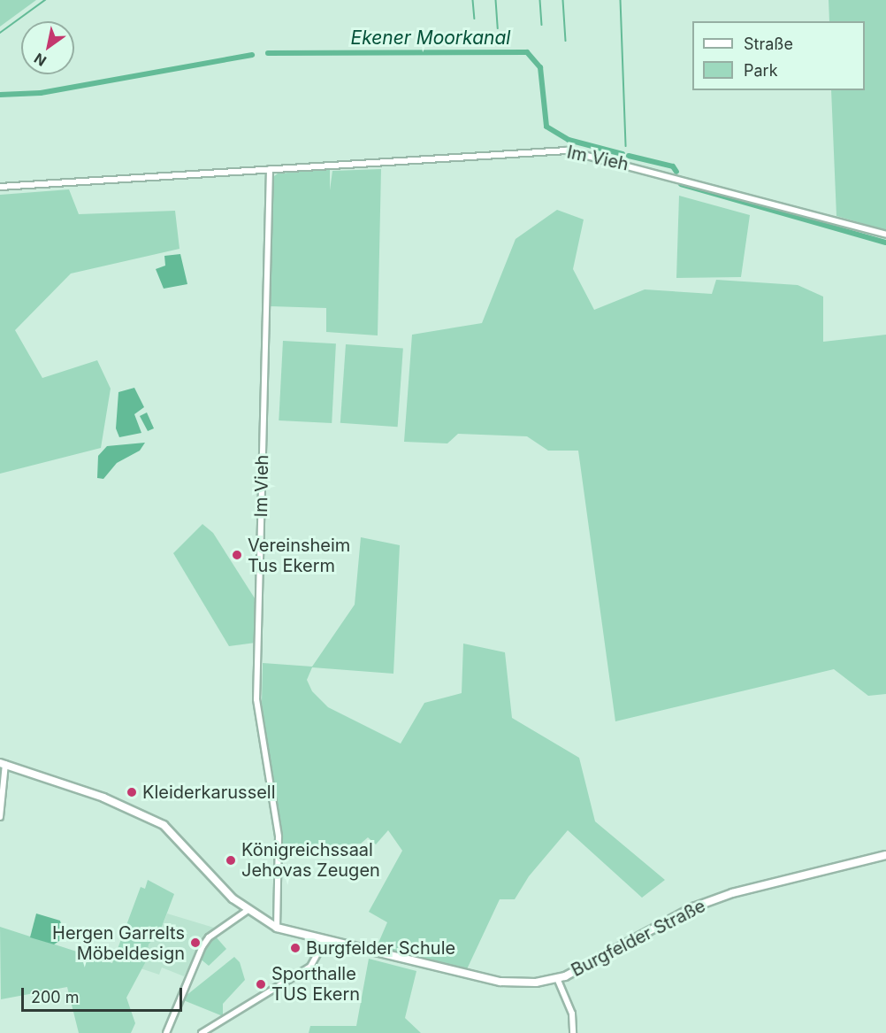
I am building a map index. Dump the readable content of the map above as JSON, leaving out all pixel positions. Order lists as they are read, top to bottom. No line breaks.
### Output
{"streets":{"street":["Im Vieh","Burgfelder Straße"]},"crossings":[["Im Vieh","Burgfelder Straße"]],"water":["Ekener Moorkanal"],"places":["Vereinsheim Tus Ekerm","Kleiderkarussell","Königreichssaal Jehovas Zeugen","Hergen Garrelts Möbeldesign","Burgfelder Schule","Sporthalle TUS Ekern"],"legend":["Straße","Park"],"scale_bar":"200 m","north":"bottom left"}
